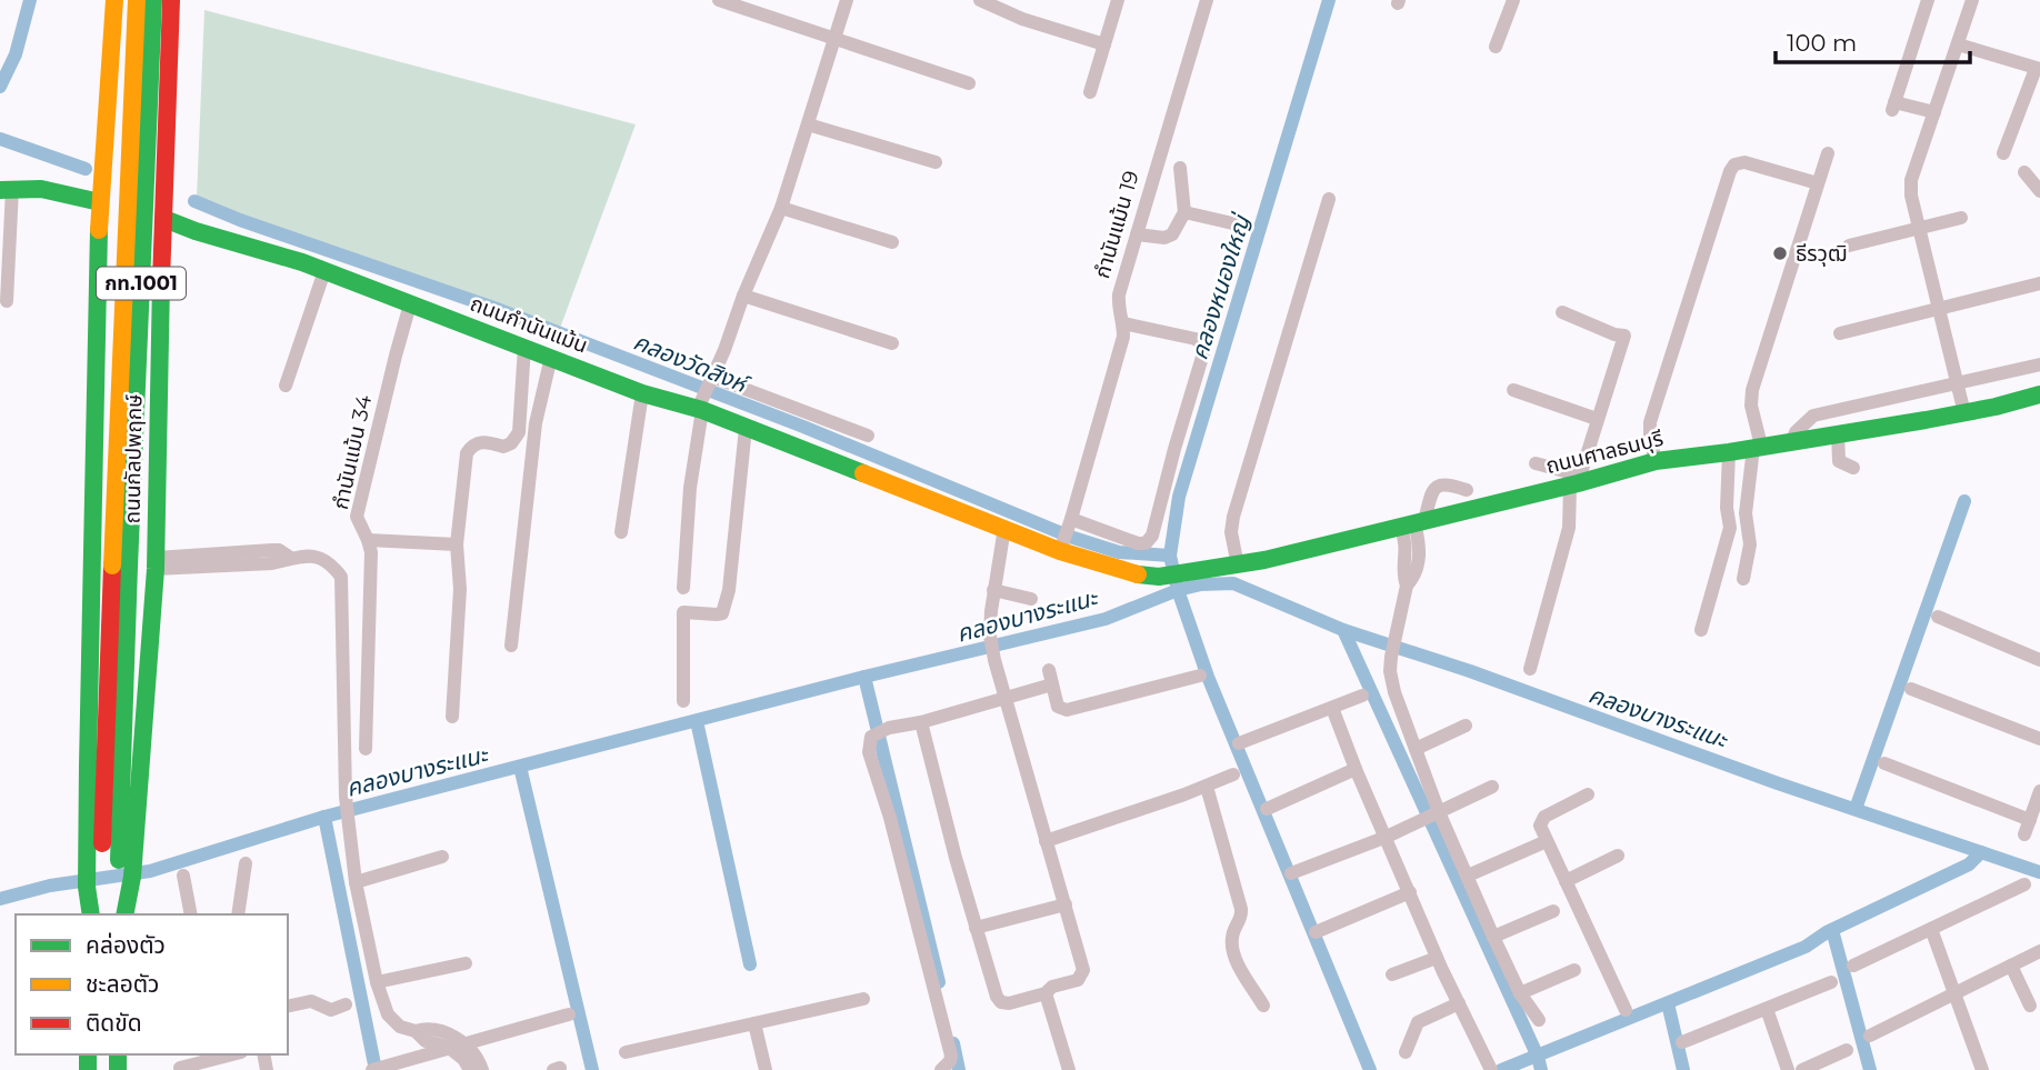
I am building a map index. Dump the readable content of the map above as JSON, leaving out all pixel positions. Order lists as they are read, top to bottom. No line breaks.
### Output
{"streets":{"main road":["กท.1001","ถนนกำนันแม้น","ถนนศาลธนบุรี","ถนนกัลปพฤกษ์"],"street":["กำนันแม้น 19","กำนันแม้น 34"]},"crossings":[["กำนันแม้น 19","ถนนกำนันแม้น"],["ถนนกำนันแม้น","กำนันแม้น 34"],["ถนนกำนันแม้น","ถนนศาลธนบุรี"],["ถนนกำนันแม้น","ถนนกัลปพฤกษ์"]],"water":["คลองหนองใหญ่","คลองวัดสิงห์","คลองบางระแนะ"],"places":["ธีรวุฒิ"],"legend":["คล่องตัว","ชะลอตัว","ติดขัด"],"scale_bar":"100 m"}
